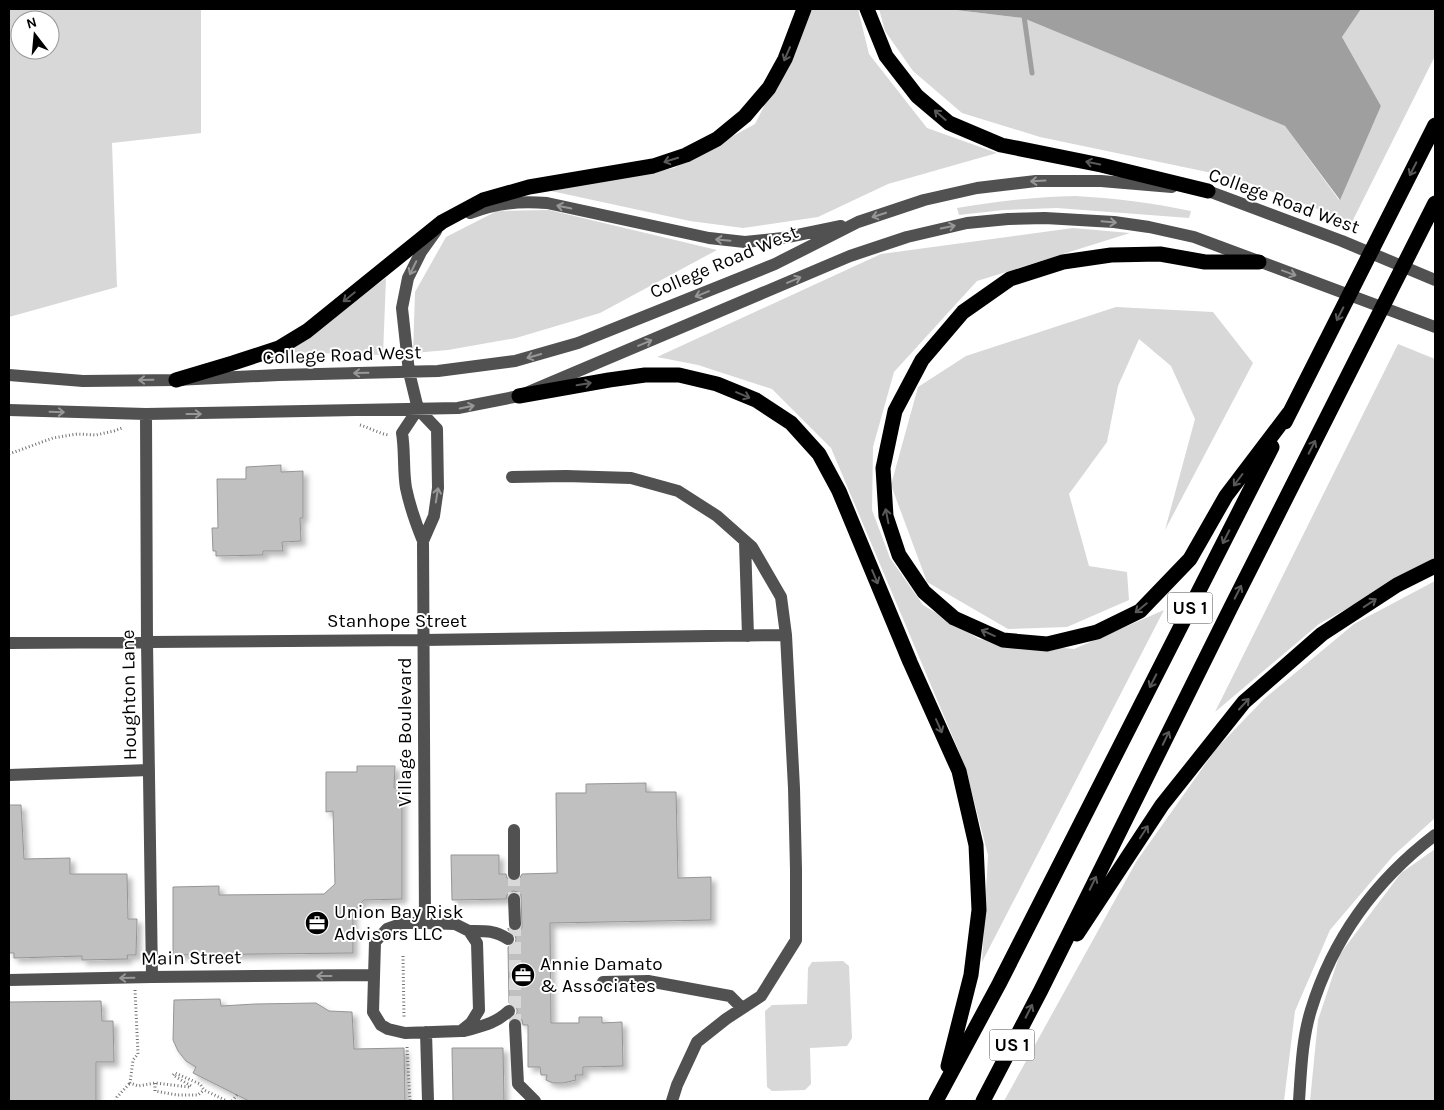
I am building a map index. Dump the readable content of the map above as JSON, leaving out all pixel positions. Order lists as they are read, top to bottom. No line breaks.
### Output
{"streets":{"highway":["US 1"],"street":["College Road West","Stanhope Street","Houghton Lane","Village Boulevard","Main Street"]},"crossings":[["Stanhope Street","Houghton Lane"],["Stanhope Street","Village Boulevard"],["Houghton Lane","Main Street"],["Village Boulevard","Main Street"]],"one_way":["Main Street"],"places":{"office":["Union Bay Risk Advisors LLC","Annie Damato & Associates"]},"north":"top"}
